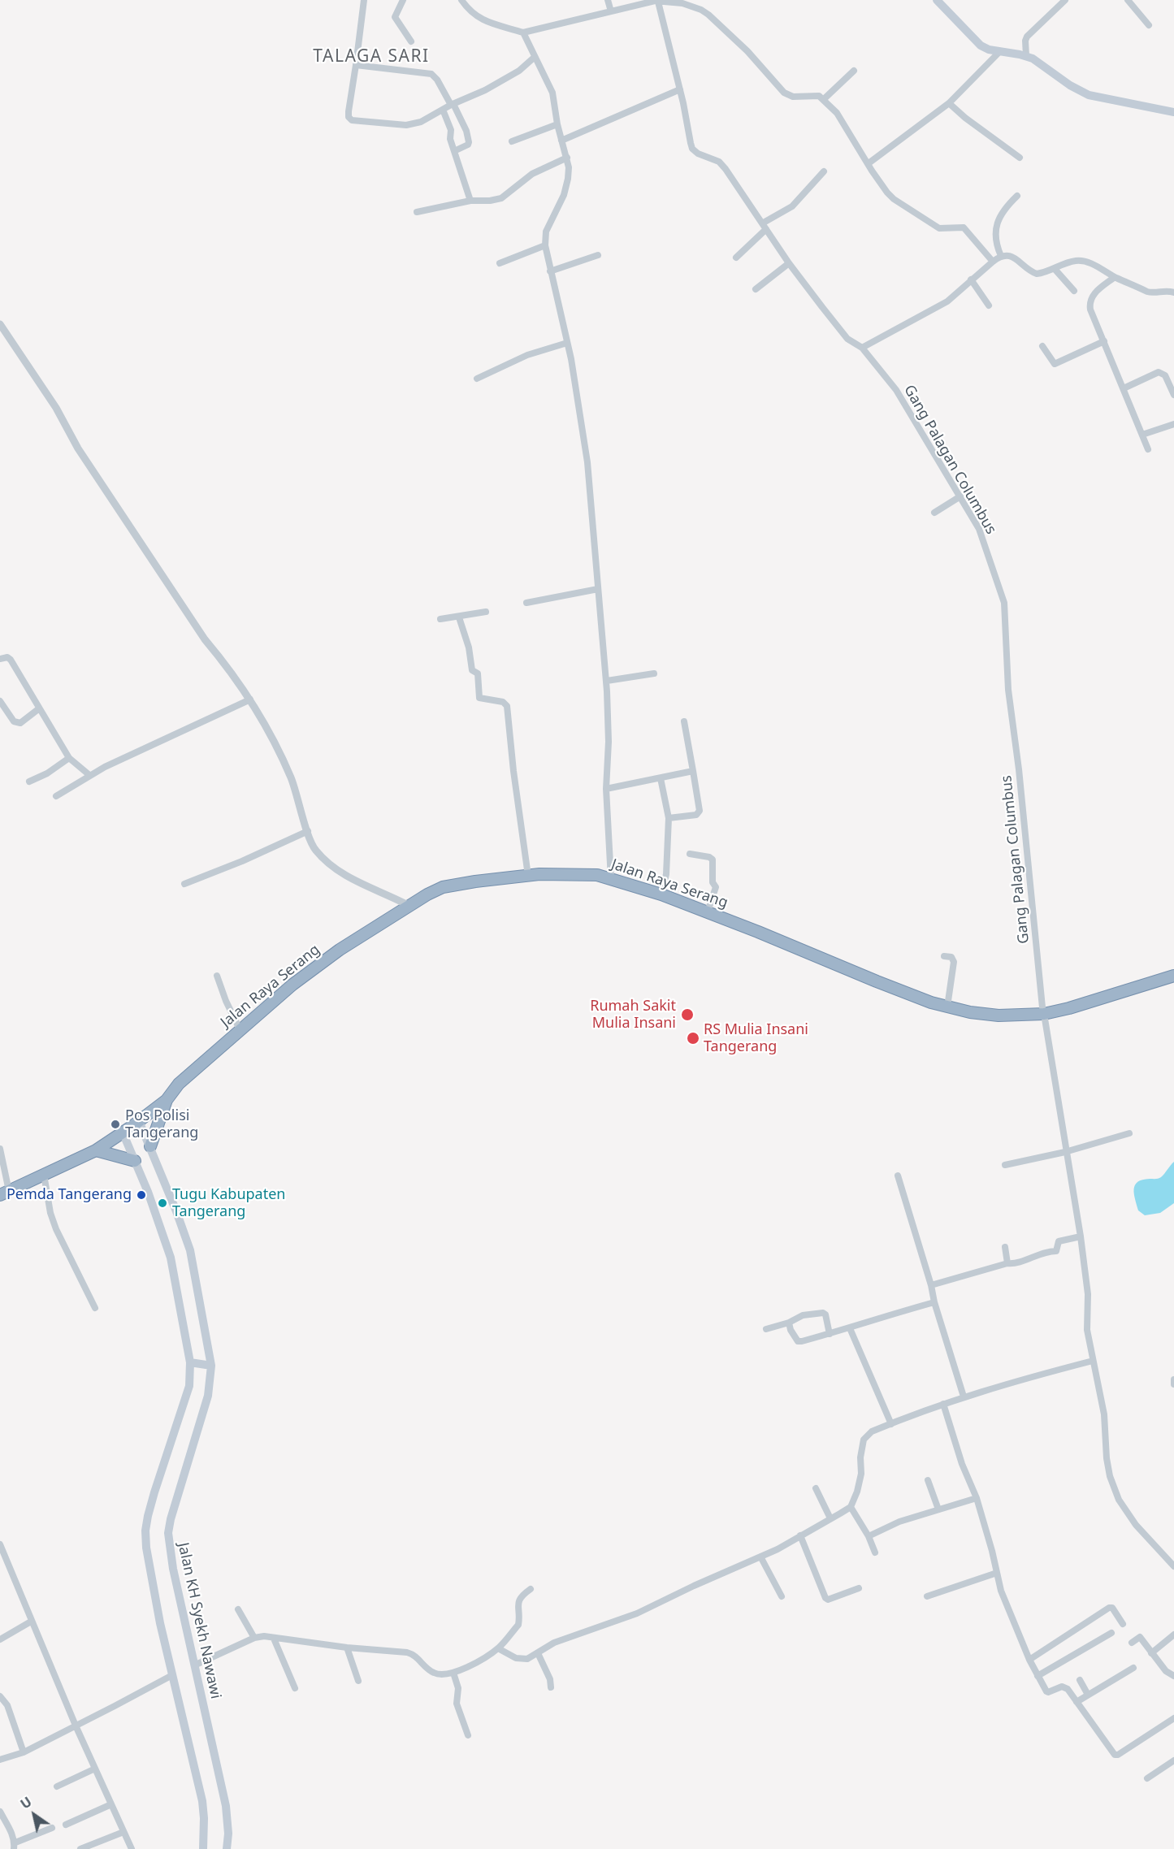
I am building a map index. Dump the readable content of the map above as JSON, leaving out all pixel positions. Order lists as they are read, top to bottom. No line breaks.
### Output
{"streets":{"highway":["Jalan Raya Serang"],"main road":["Jalan KH Syekh Nawawi"],"street":["Gang Palagan Columbus"]},"crossings":[["Gang Palagan Columbus","Jalan Raya Serang"],["Jalan Raya Serang","Jalan KH Syekh Nawawi"]],"districts":["TALAGA SARI"],"places":["Rumah Sakit Mulia Insani","RS Mulia Insani Tangerang","Pos Polisi Tangerang","Pemda Tangerang","Tugu Kabupaten Tangerang"],"north":"top left"}
